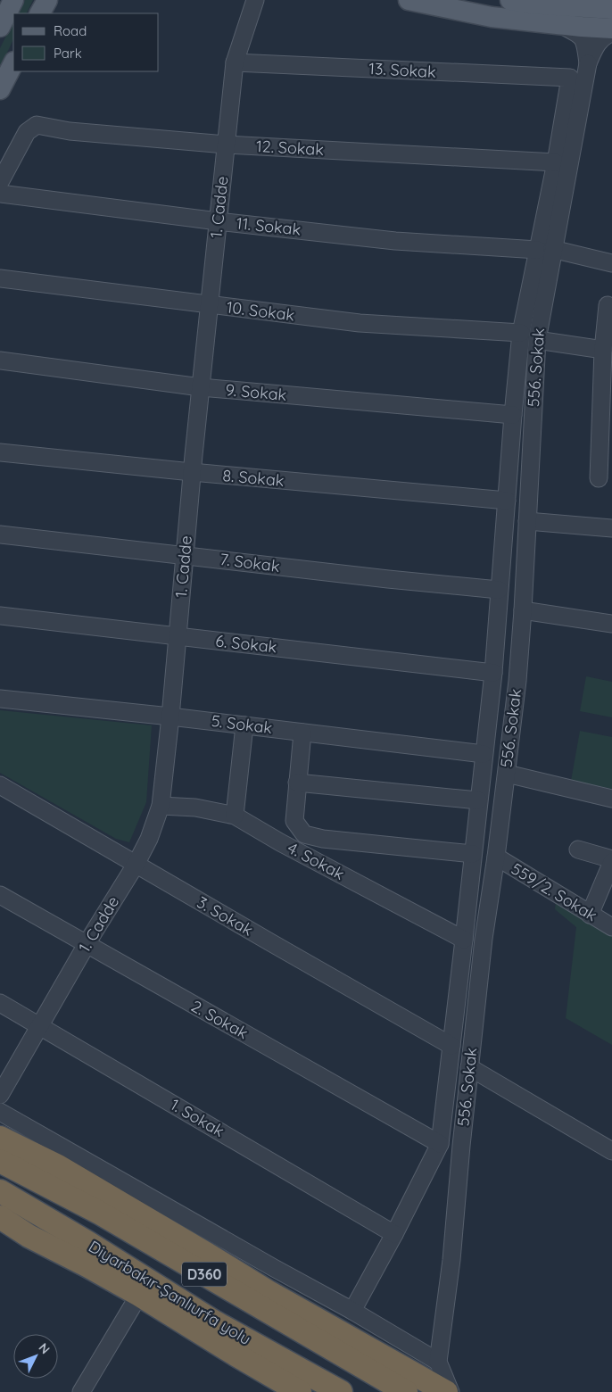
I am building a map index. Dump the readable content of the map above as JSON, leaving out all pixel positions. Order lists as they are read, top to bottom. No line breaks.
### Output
{"streets":{"highway":["D360","Diyarbakır-Şanlıurfa yolu"],"street":["13. Sokak","12. Sokak","1. Cadde","11. Sokak","10. Sokak","556. Sokak","9. Sokak","8. Sokak","7. Sokak","6. Sokak","5. Sokak","4. Sokak","559/2. Sokak","3. Sokak","2. Sokak","1. Sokak"]},"crossings":[["13. Sokak","12. Sokak"],["13. Sokak","1. Cadde"],["12. Sokak","1. Cadde"],["1. Cadde","11. Sokak"],["1. Cadde","10. Sokak"],["1. Cadde","9. Sokak"],["1. Cadde","8. Sokak"],["1. Cadde","7. Sokak"],["1. Cadde","6. Sokak"],["1. Cadde","5. Sokak"],["1. Cadde","4. Sokak"],["1. Cadde","3. Sokak"],["1. Cadde","2. Sokak"],["1. Cadde","1. Sokak"],["11. Sokak","556. Sokak"],["556. Sokak","559/2. Sokak"]],"legend":["Road","Park"],"north":"top right"}
